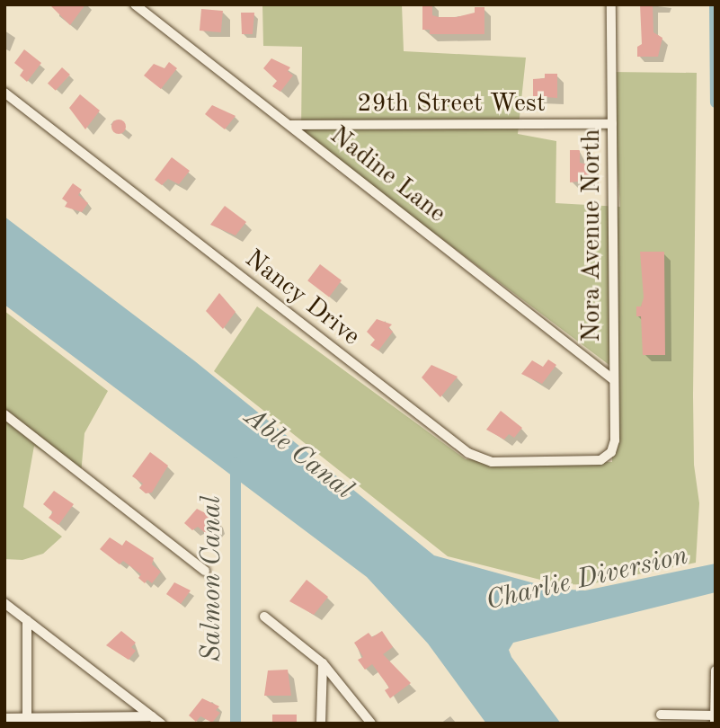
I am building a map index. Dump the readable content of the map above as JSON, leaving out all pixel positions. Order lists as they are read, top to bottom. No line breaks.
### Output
{"streets":{"street":["29th Street West","Nadine Lane","Nora Avenue North","Nancy Drive"]},"crossings":[["29th Street West","Nadine Lane"],["29th Street West","Nora Avenue North"],["Nadine Lane","Nora Avenue North"],["Nora Avenue North","Nancy Drive"]],"water":["Able Canal","Salmon Canal","Charlie Diversion"]}
